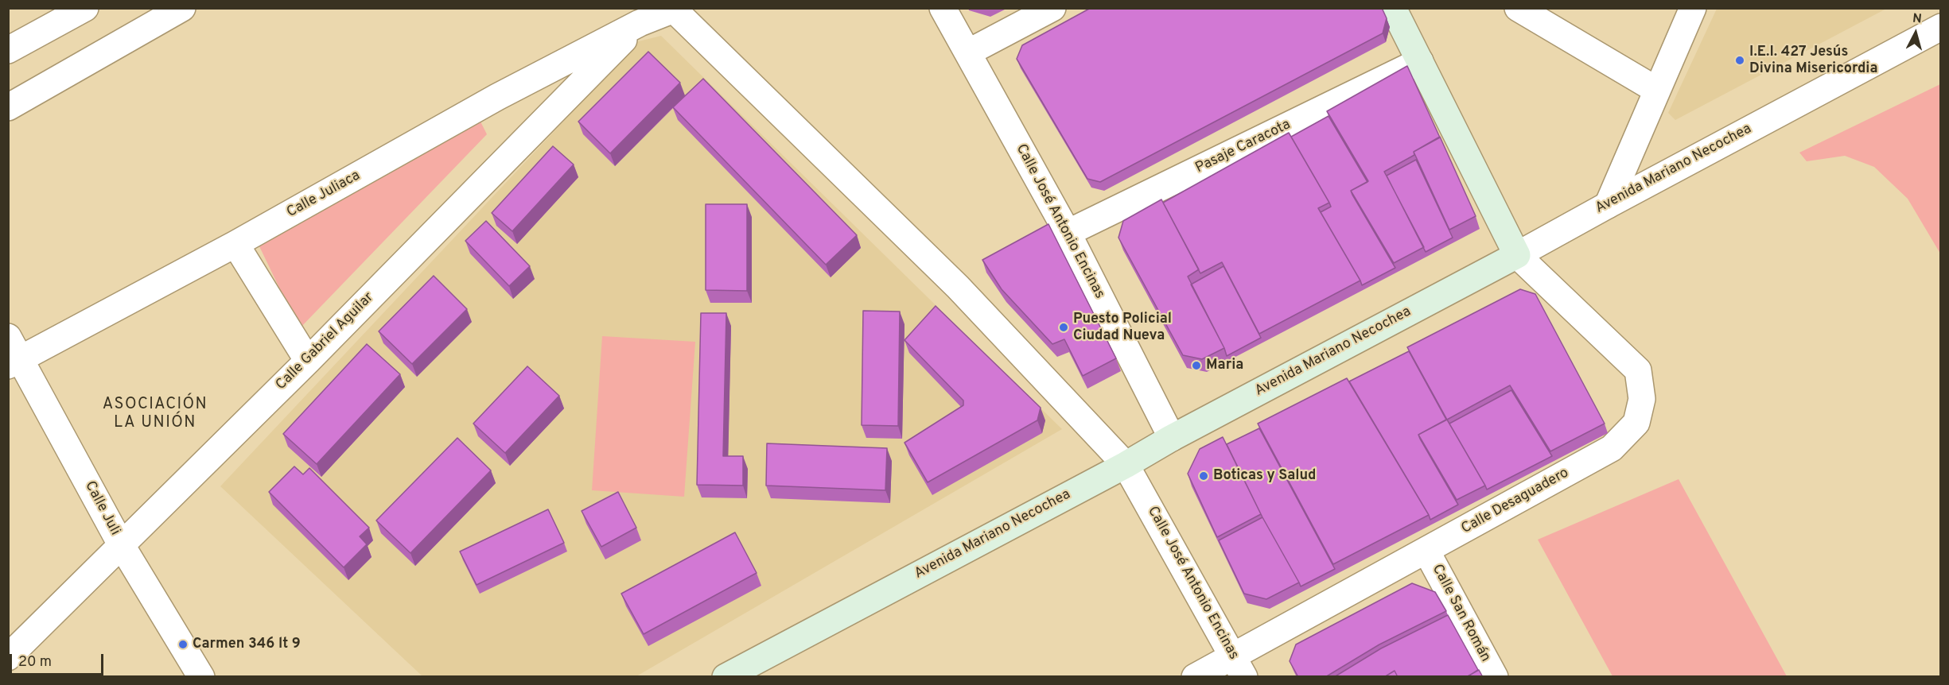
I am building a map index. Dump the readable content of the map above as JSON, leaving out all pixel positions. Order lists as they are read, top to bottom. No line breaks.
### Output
{"streets":{"main road":["Avenida Mariano Necochea"],"street":["Pasaje Caracota","Calle Juliaca","Calle José Antonio Encinas","Calle Gabriel Aguilar","Calle Desaguadero","Calle Juli","Calle San Román"]},"crossings":[["Pasaje Caracota","Calle José Antonio Encinas"],["Avenida Mariano Necochea","Calle Juliaca"],["Avenida Mariano Necochea","Calle José Antonio Encinas"],["Avenida Mariano Necochea","Calle Desaguadero"],["Calle Juliaca","Calle José Antonio Encinas"],["Calle Juliaca","Calle Gabriel Aguilar"],["Calle Juliaca","Calle Juli"],["Calle José Antonio Encinas","Calle Desaguadero"],["Calle Gabriel Aguilar","Calle Juli"],["Calle Desaguadero","Calle San Román"]],"districts":["ASOCIACIÓN LA UNIÓN"],"places":["I.E.I. 427 Jesús Divina Misericordia","Puesto Policial Ciudad Nueva","Maria","Boticas y Salud","Carmen 346 lt 9"],"scale_bar":"20 m","north":"top"}
